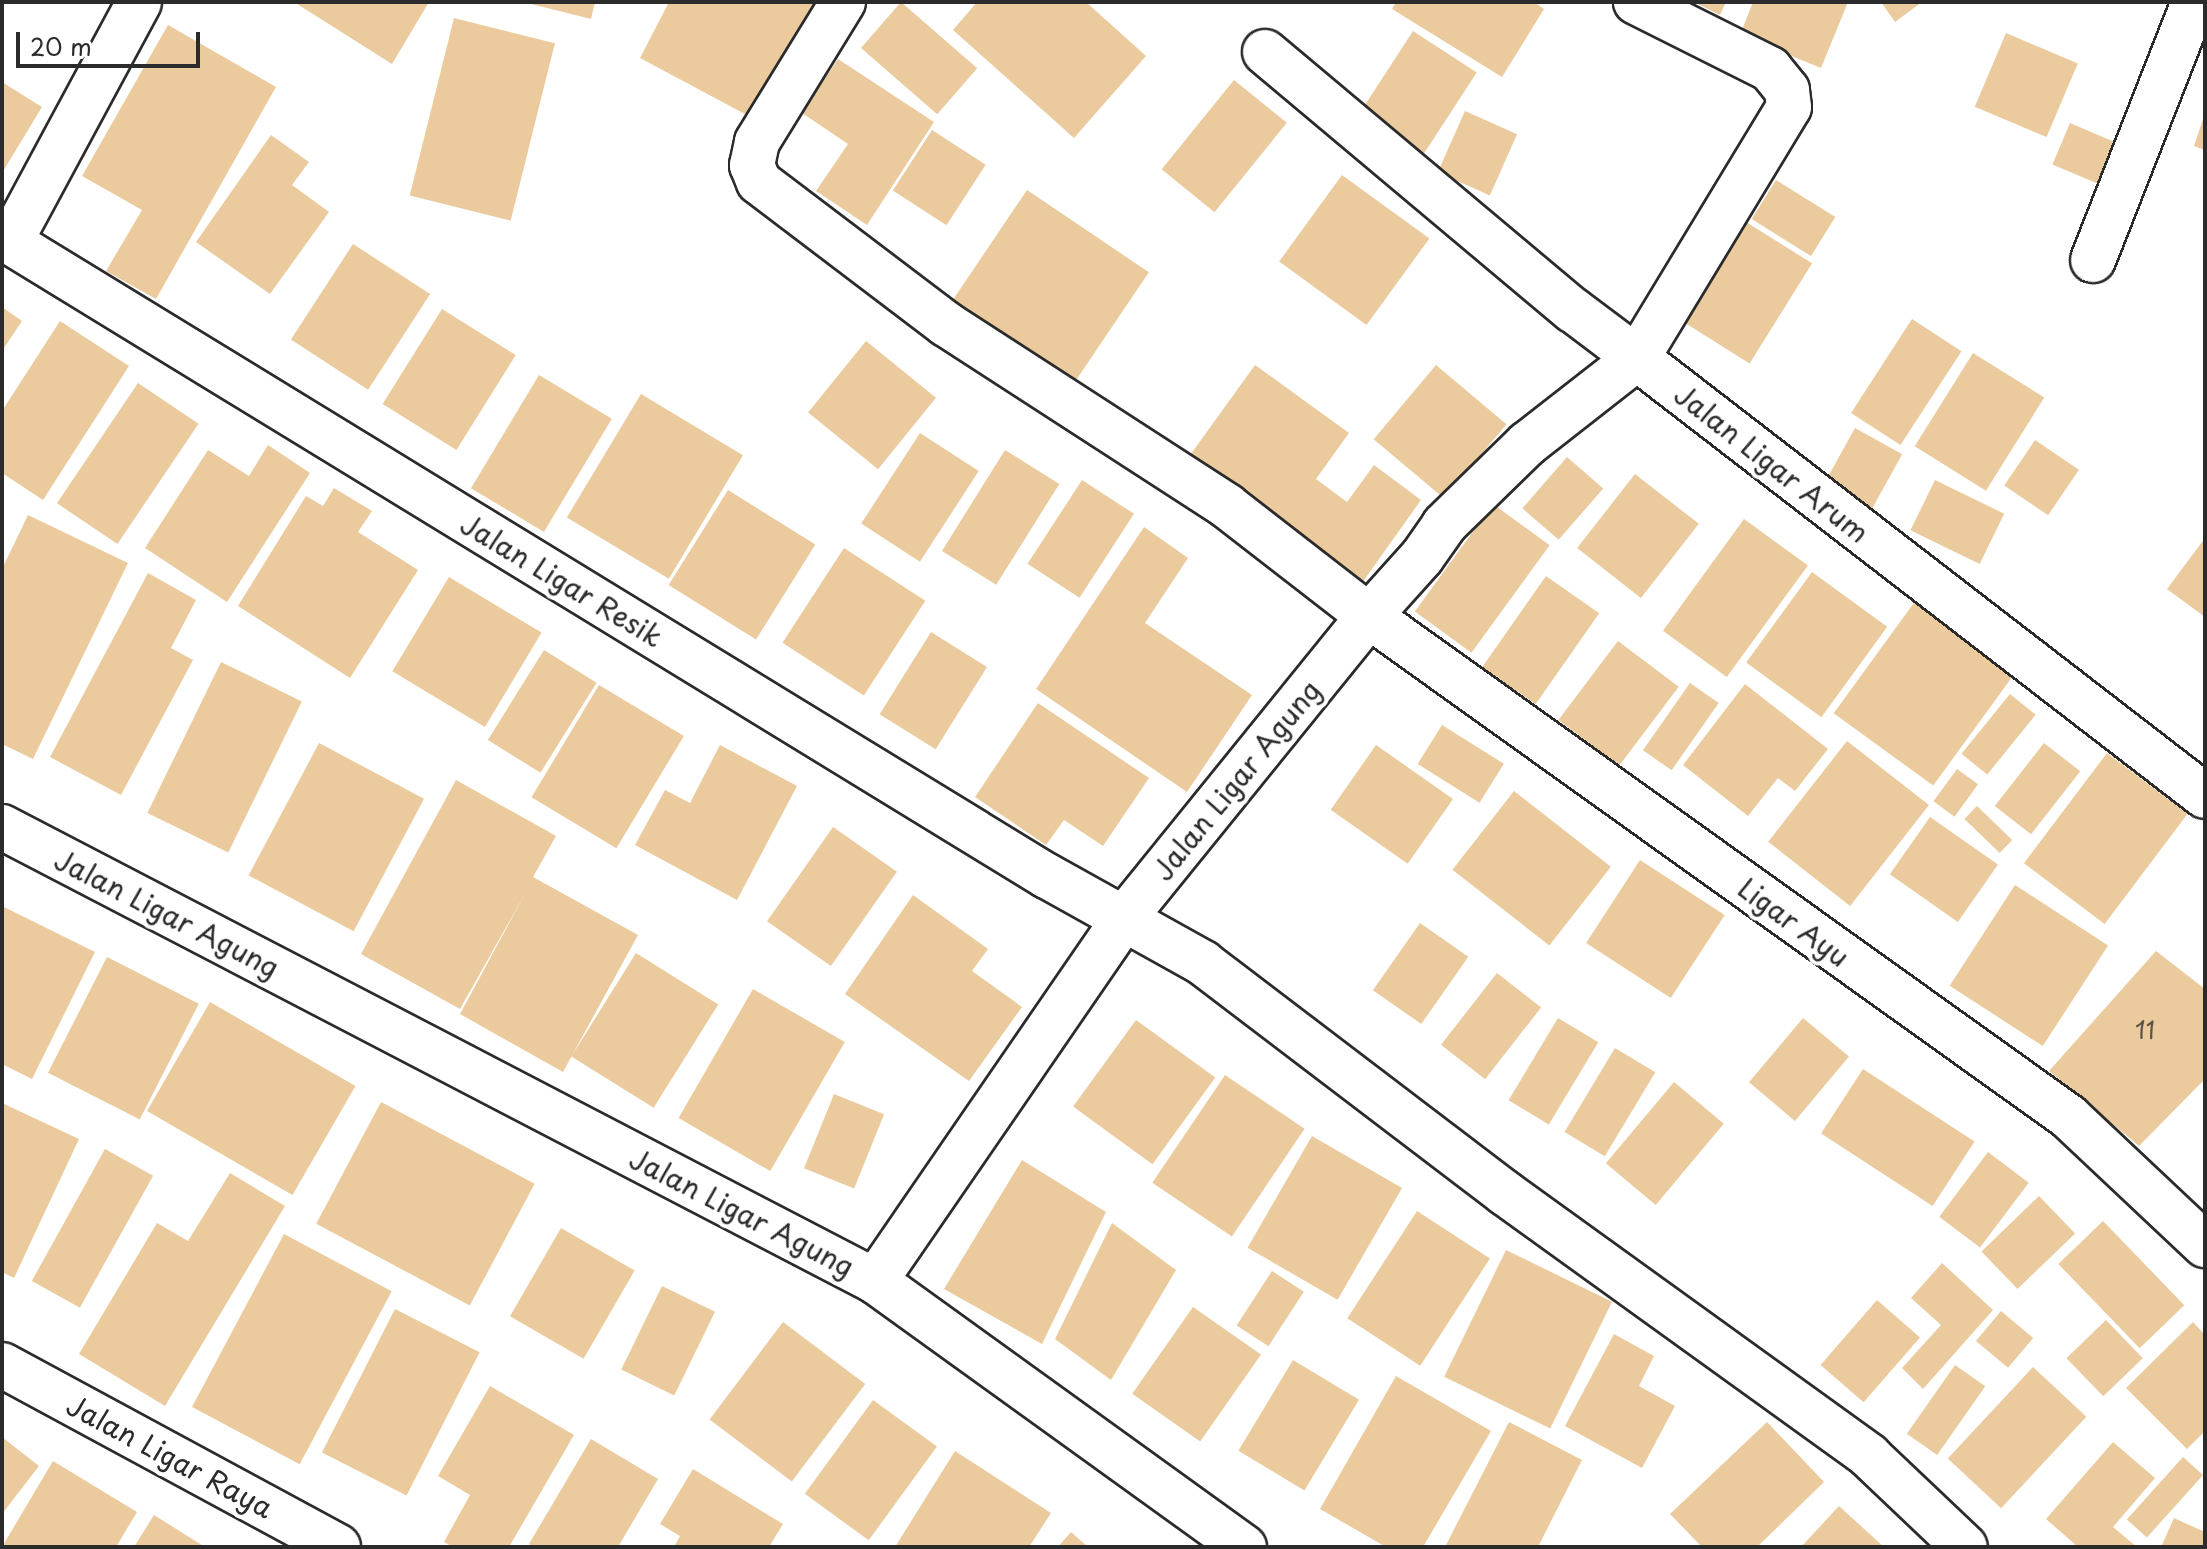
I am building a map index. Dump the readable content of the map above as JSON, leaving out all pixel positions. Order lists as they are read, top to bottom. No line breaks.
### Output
{"streets":{"street":["Jalan Ligar Arum","Jalan Ligar Resik","Jalan Ligar Agung","Ligar Ayu","Jalan Ligar Raya"]},"crossings":[["Jalan Ligar Resik","Jalan Ligar Agung"],["Jalan Ligar Agung","Ligar Ayu"]],"house_numbers":["11"],"scale_bar":"20 m"}
